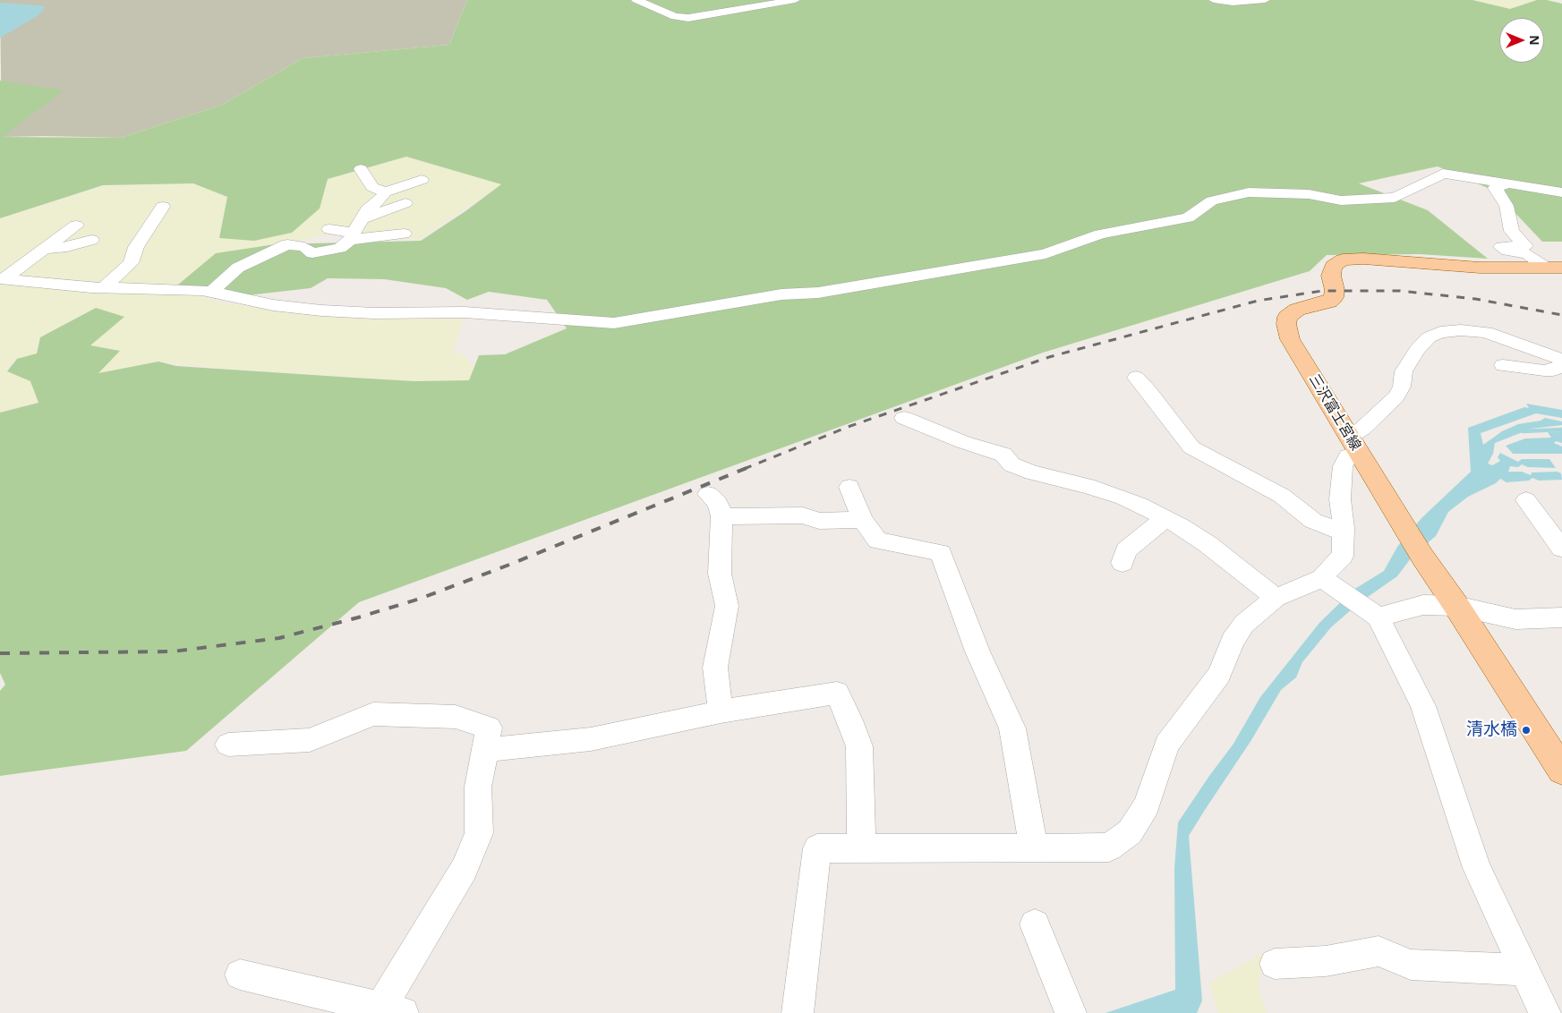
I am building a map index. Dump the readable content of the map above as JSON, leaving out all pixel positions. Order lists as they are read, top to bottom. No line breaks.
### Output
{"streets":{"main road":["三沢富士宮線"]},"places":["清水橋"],"north":"right"}
